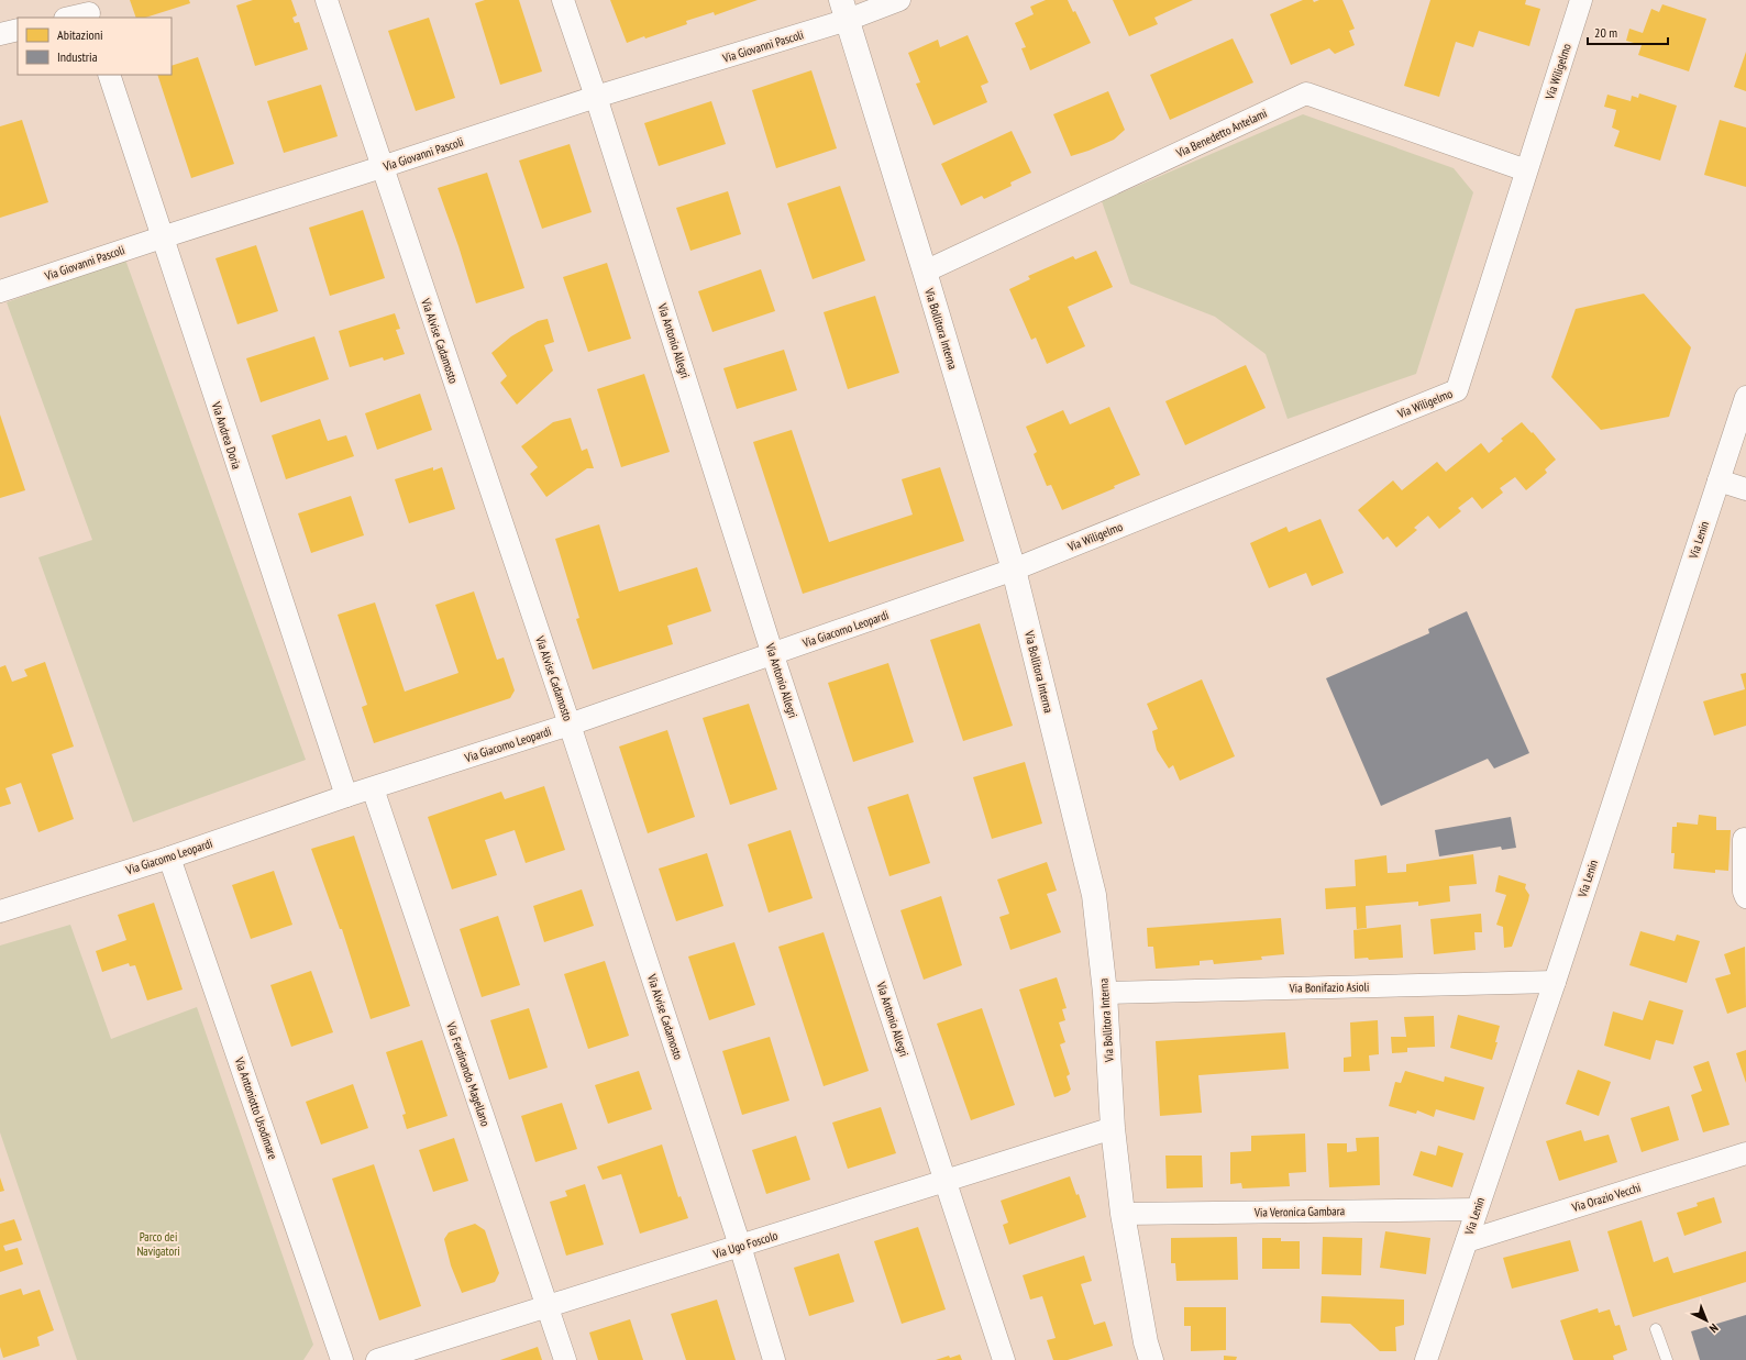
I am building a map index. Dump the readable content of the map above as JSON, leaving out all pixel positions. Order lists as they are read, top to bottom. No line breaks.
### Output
{"streets":{"street":["Via Giovanni Pascoli","Via Wiligelmo","Via Benedetto Antelami","Via Bollitora Interna","Via Alvise Cadamosto","Via Antonio Allegri","Via Andrea Doria","Via Lenin","Via Giacomo Leopardi","Via Bonifazio Asioli","Via Ferdinando Magellano","Via Antoniotto Usodimare","Via Orazio Vecchi","Via Veronica Gambara","Via Ugo Foscolo"]},"crossings":[["Via Giovanni Pascoli","Via Bollitora Interna"],["Via Giovanni Pascoli","Via Alvise Cadamosto"],["Via Giovanni Pascoli","Via Antonio Allegri"],["Via Giovanni Pascoli","Via Andrea Doria"],["Via Wiligelmo","Via Benedetto Antelami"],["Via Wiligelmo","Via Bollitora Interna"],["Via Wiligelmo","Via Giacomo Leopardi"],["Via Benedetto Antelami","Via Bollitora Interna"],["Via Bollitora Interna","Via Giacomo Leopardi"],["Via Bollitora Interna","Via Bonifazio Asioli"],["Via Bollitora Interna","Via Veronica Gambara"],["Via Bollitora Interna","Via Ugo Foscolo"],["Via Alvise Cadamosto","Via Giacomo Leopardi"],["Via Alvise Cadamosto","Via Ugo Foscolo"],["Via Antonio Allegri","Via Giacomo Leopardi"],["Via Antonio Allegri","Via Ugo Foscolo"],["Via Andrea Doria","Via Giacomo Leopardi"],["Via Lenin","Via Bonifazio Asioli"],["Via Lenin","Via Orazio Vecchi"],["Via Lenin","Via Veronica Gambara"],["Via Giacomo Leopardi","Via Ferdinando Magellano"],["Via Giacomo Leopardi","Via Antoniotto Usodimare"],["Via Ferdinando Magellano","Via Ugo Foscolo"]],"parks":["Parco dei Navigatori"],"legend":["Abitazioni","Industria"],"scale_bar":"20 m","north":"bottom right"}
